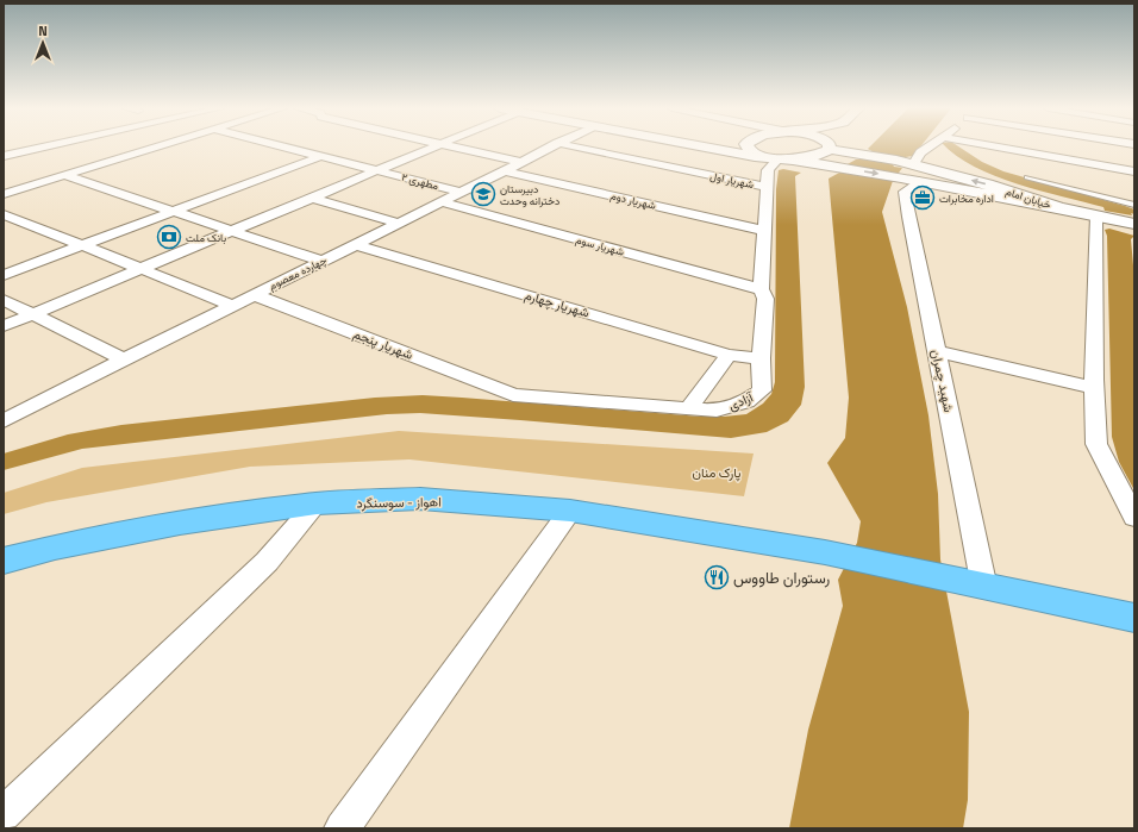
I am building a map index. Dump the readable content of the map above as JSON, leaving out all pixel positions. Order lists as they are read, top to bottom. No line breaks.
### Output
{"streets":{"highway":["اهواز - سوسنگرد"],"main road":["خیابان امام"],"street":["شهریار اول","مطهری ۲","شهریار دوم","شهریار سوم","چهارده معصوم","شهریار چهارم","شهریار پنجم","شهید چمران","آزادی"]},"crossings":[["شهریار اول","آزادی"],["مطهری ۲","چهارده معصوم"],["خیابان امام","شهید چمران"],["شهریار دوم","چهارده معصوم"],["شهریار دوم","آزادی"],["شهریار سوم","چهارده معصوم"],["شهریار سوم","آزادی"],["چهارده معصوم","شهریار چهارم"],["چهارده معصوم","شهریار پنجم"],["شهریار چهارم","آزادی"],["شهریار پنجم","آزادی"],["شهید چمران","اهواز - سوسنگرد"]],"parks":["پارک منان"],"places":{"school or university":["دبیرستان دخترانه وحدت"],"office":["اداره مخابرات"],"bank":["بانک ملت"],"restaurant":["رستوران طاووس"]},"north":"top"}
